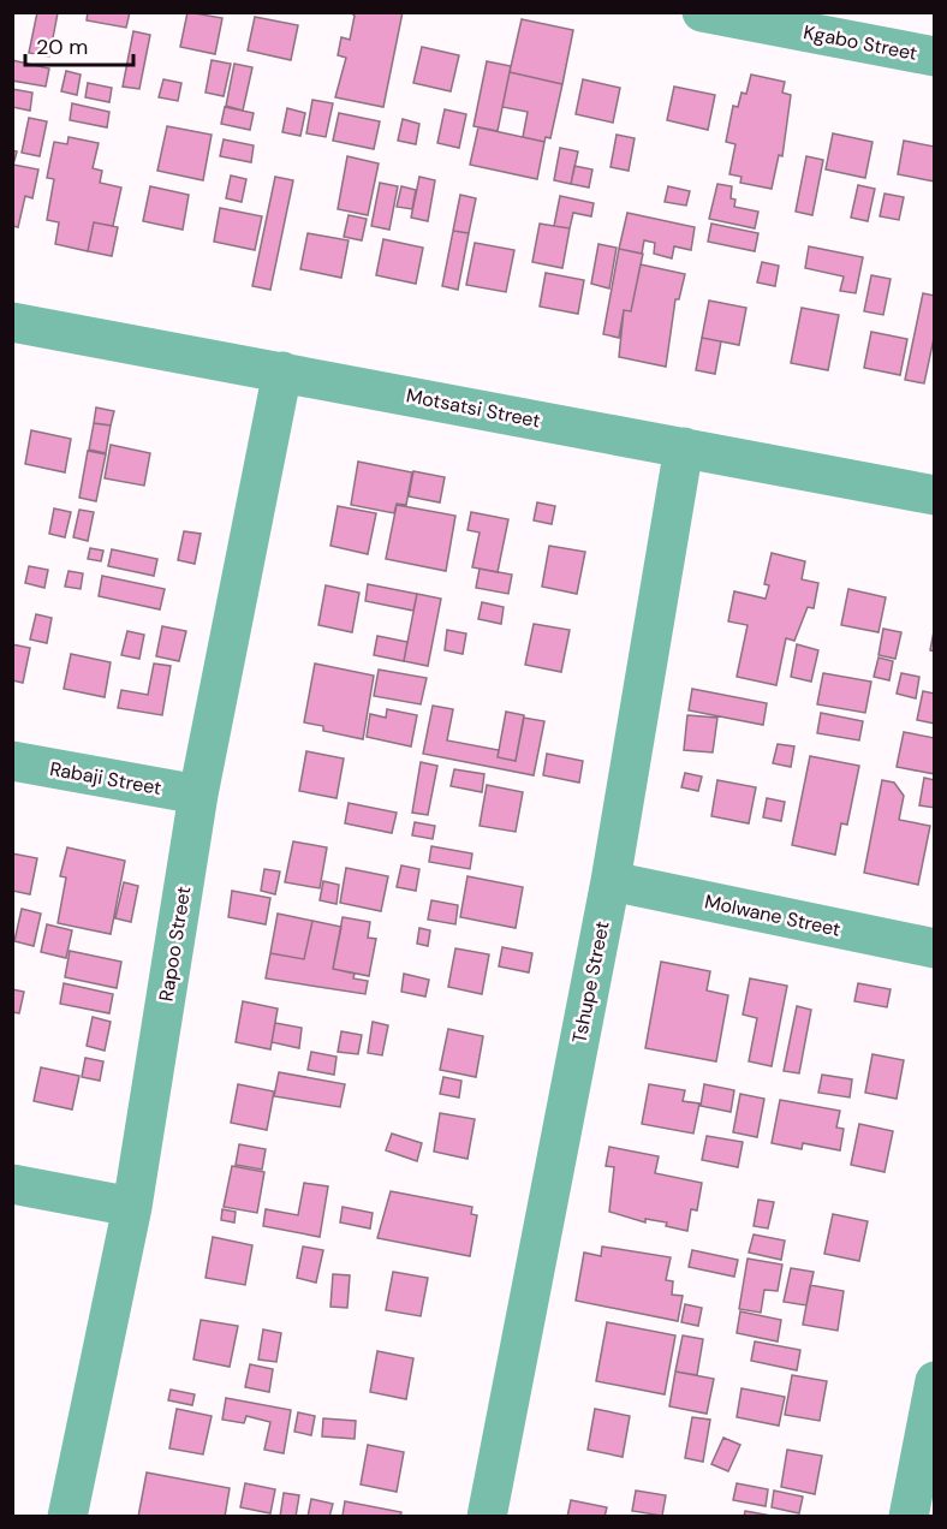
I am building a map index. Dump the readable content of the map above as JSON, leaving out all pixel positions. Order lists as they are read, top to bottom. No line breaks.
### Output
{"streets":{"street":["Kgabo Street","Motsatsi Street","Rabaji Street","Molwane Street","Rapoo Street","Tshupe Street"]},"crossings":[["Motsatsi Street","Rapoo Street"],["Motsatsi Street","Tshupe Street"],["Rabaji Street","Rapoo Street"],["Molwane Street","Tshupe Street"]],"scale_bar":"20 m"}
